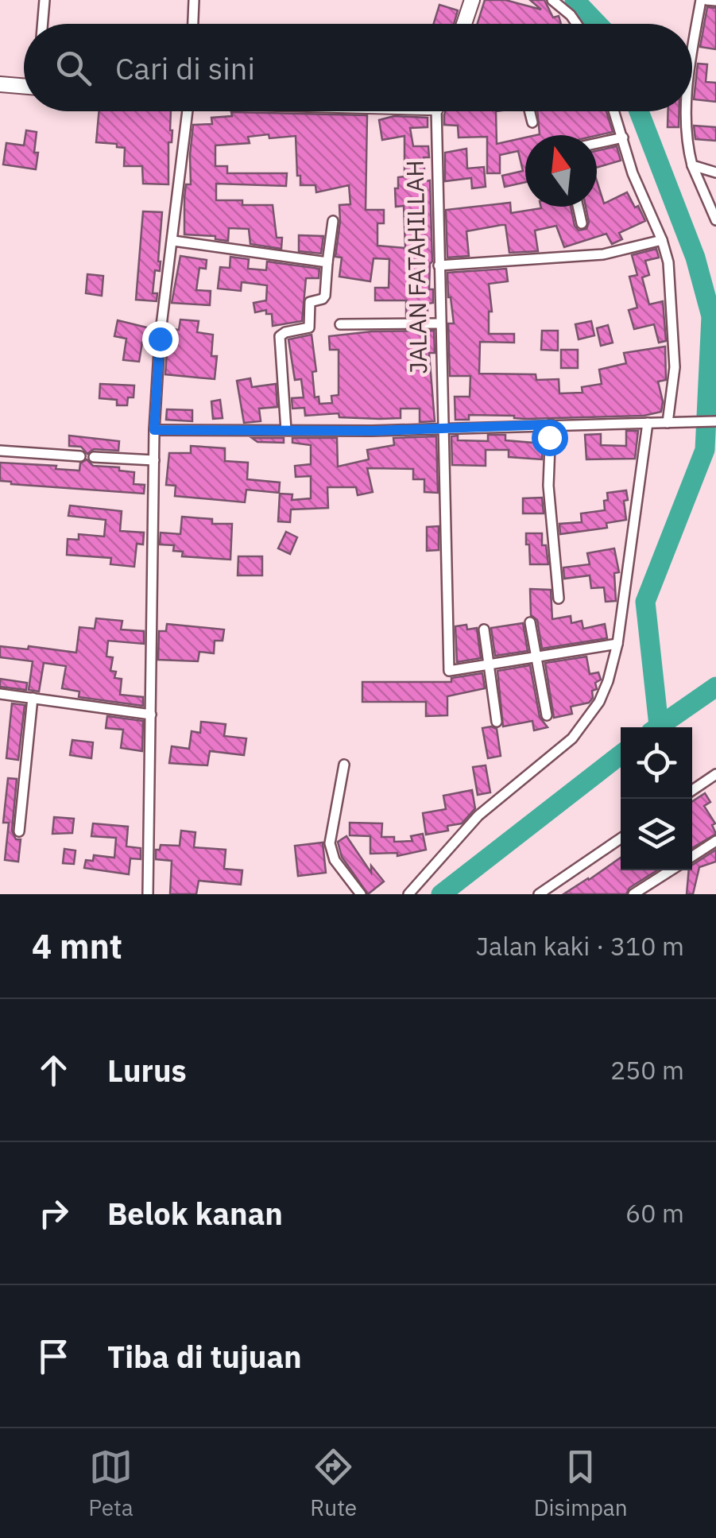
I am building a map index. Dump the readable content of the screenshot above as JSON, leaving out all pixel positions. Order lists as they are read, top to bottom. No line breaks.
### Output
{"streets":{"street":["JALAN FATAHILLAH"]},"north":"top","page":{"search":"Cari di sini","heading":["4 mnt","Jalan kaki · 310 m"],"list":[["Lurus","250 m"],["Belok kanan","60 m"],"Tiba di tujuan"],"nav":["Peta","Rute","Disimpan"]}}
